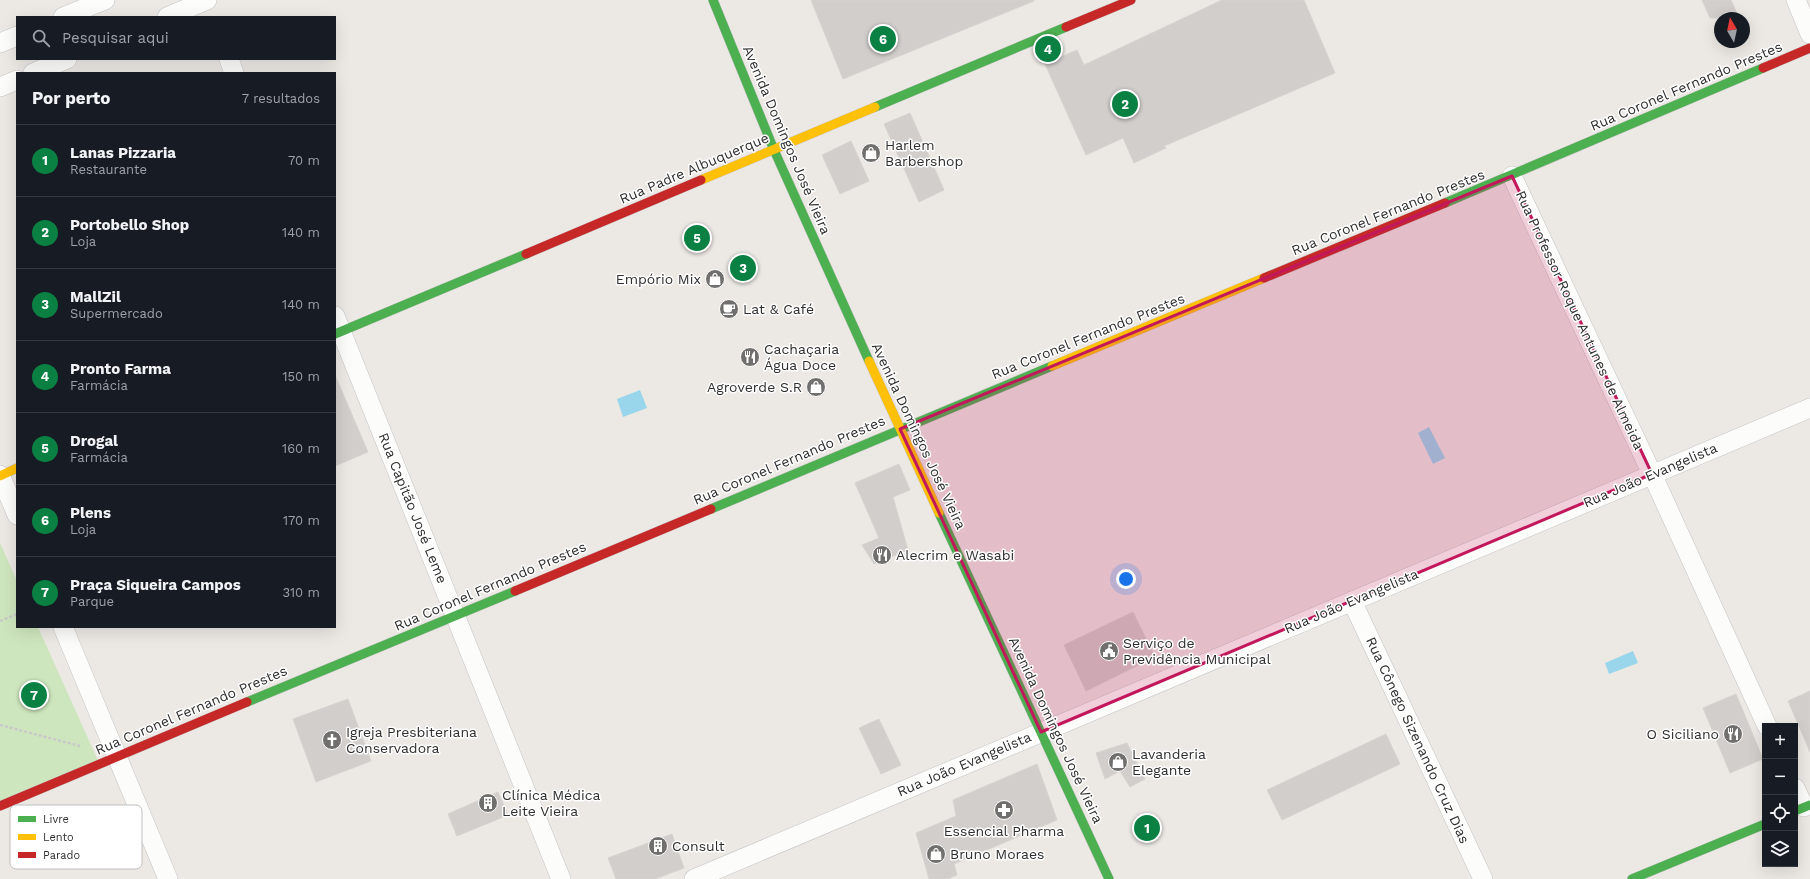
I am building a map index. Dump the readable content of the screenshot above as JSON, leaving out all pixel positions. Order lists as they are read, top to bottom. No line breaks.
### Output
{"streets":{"main road":["Rua Coronel Fernando Prestes","Avenida Domingos José Vieira","Rua Padre Albuquerque"],"street":["Rua Professor Roque Antunes de Almeida","Rua João Evangelista","Rua Capitão José Leme","Rua Cônego Sizenando Cruz Dias"]},"crossings":[["Rua Coronel Fernando Prestes","Avenida Domingos José Vieira"],["Rua Coronel Fernando Prestes","Rua Professor Roque Antunes de Almeida"],["Rua Coronel Fernando Prestes","Rua Capitão José Leme"],["Avenida Domingos José Vieira","Rua Padre Albuquerque"],["Avenida Domingos José Vieira","Rua João Evangelista"],["Rua Padre Albuquerque","Rua Capitão José Leme"],["Rua Professor Roque Antunes de Almeida","Rua João Evangelista"],["Rua João Evangelista","Rua Cônego Sizenando Cruz Dias"]],"places":{"shop":["Harlem Barbershop","Empório Mix","Agroverde S.R","Lavanderia Elegante","Bruno Moraes"],"cafe":["Lat & Café"],"restaurant":["Cachaçaria Água Doce","Alecrim e Wasabi","O Siciliano"],"public building":["Serviço de Previdência Municipal"],"church":["Igreja Presbiteriana Conservadora"],"building":["Clínica Médica Leite Vieira","Consult"],"pharmacy":["Essencial Pharma"]},"legend":["Livre","Lento","Parado"],"north":"top","page":{"search":"Pesquisar aqui","pins":["6","4","2","5","3","7","1"],"heading":["Por perto","7 resultados"],"list":[{"mark":"1","name":"Lanas Pizzaria","note":"Restaurante","value":"70 m"},{"mark":"2","name":"Portobello Shop","note":"Loja","value":"140 m"},{"mark":"3","name":"MallZil","note":"Supermercado","value":"140 m"},{"mark":"4","name":"Pronto Farma","note":"Farmácia","value":"150 m"},{"mark":"5","name":"Drogal","note":"Farmácia","value":"160 m"},{"mark":"6","name":"Plens","note":"Loja","value":"170 m"},{"mark":"7","name":"Praça Siqueira Campos","note":"Parque","value":"310 m"}],"map_buttons":["+","−"]}}
